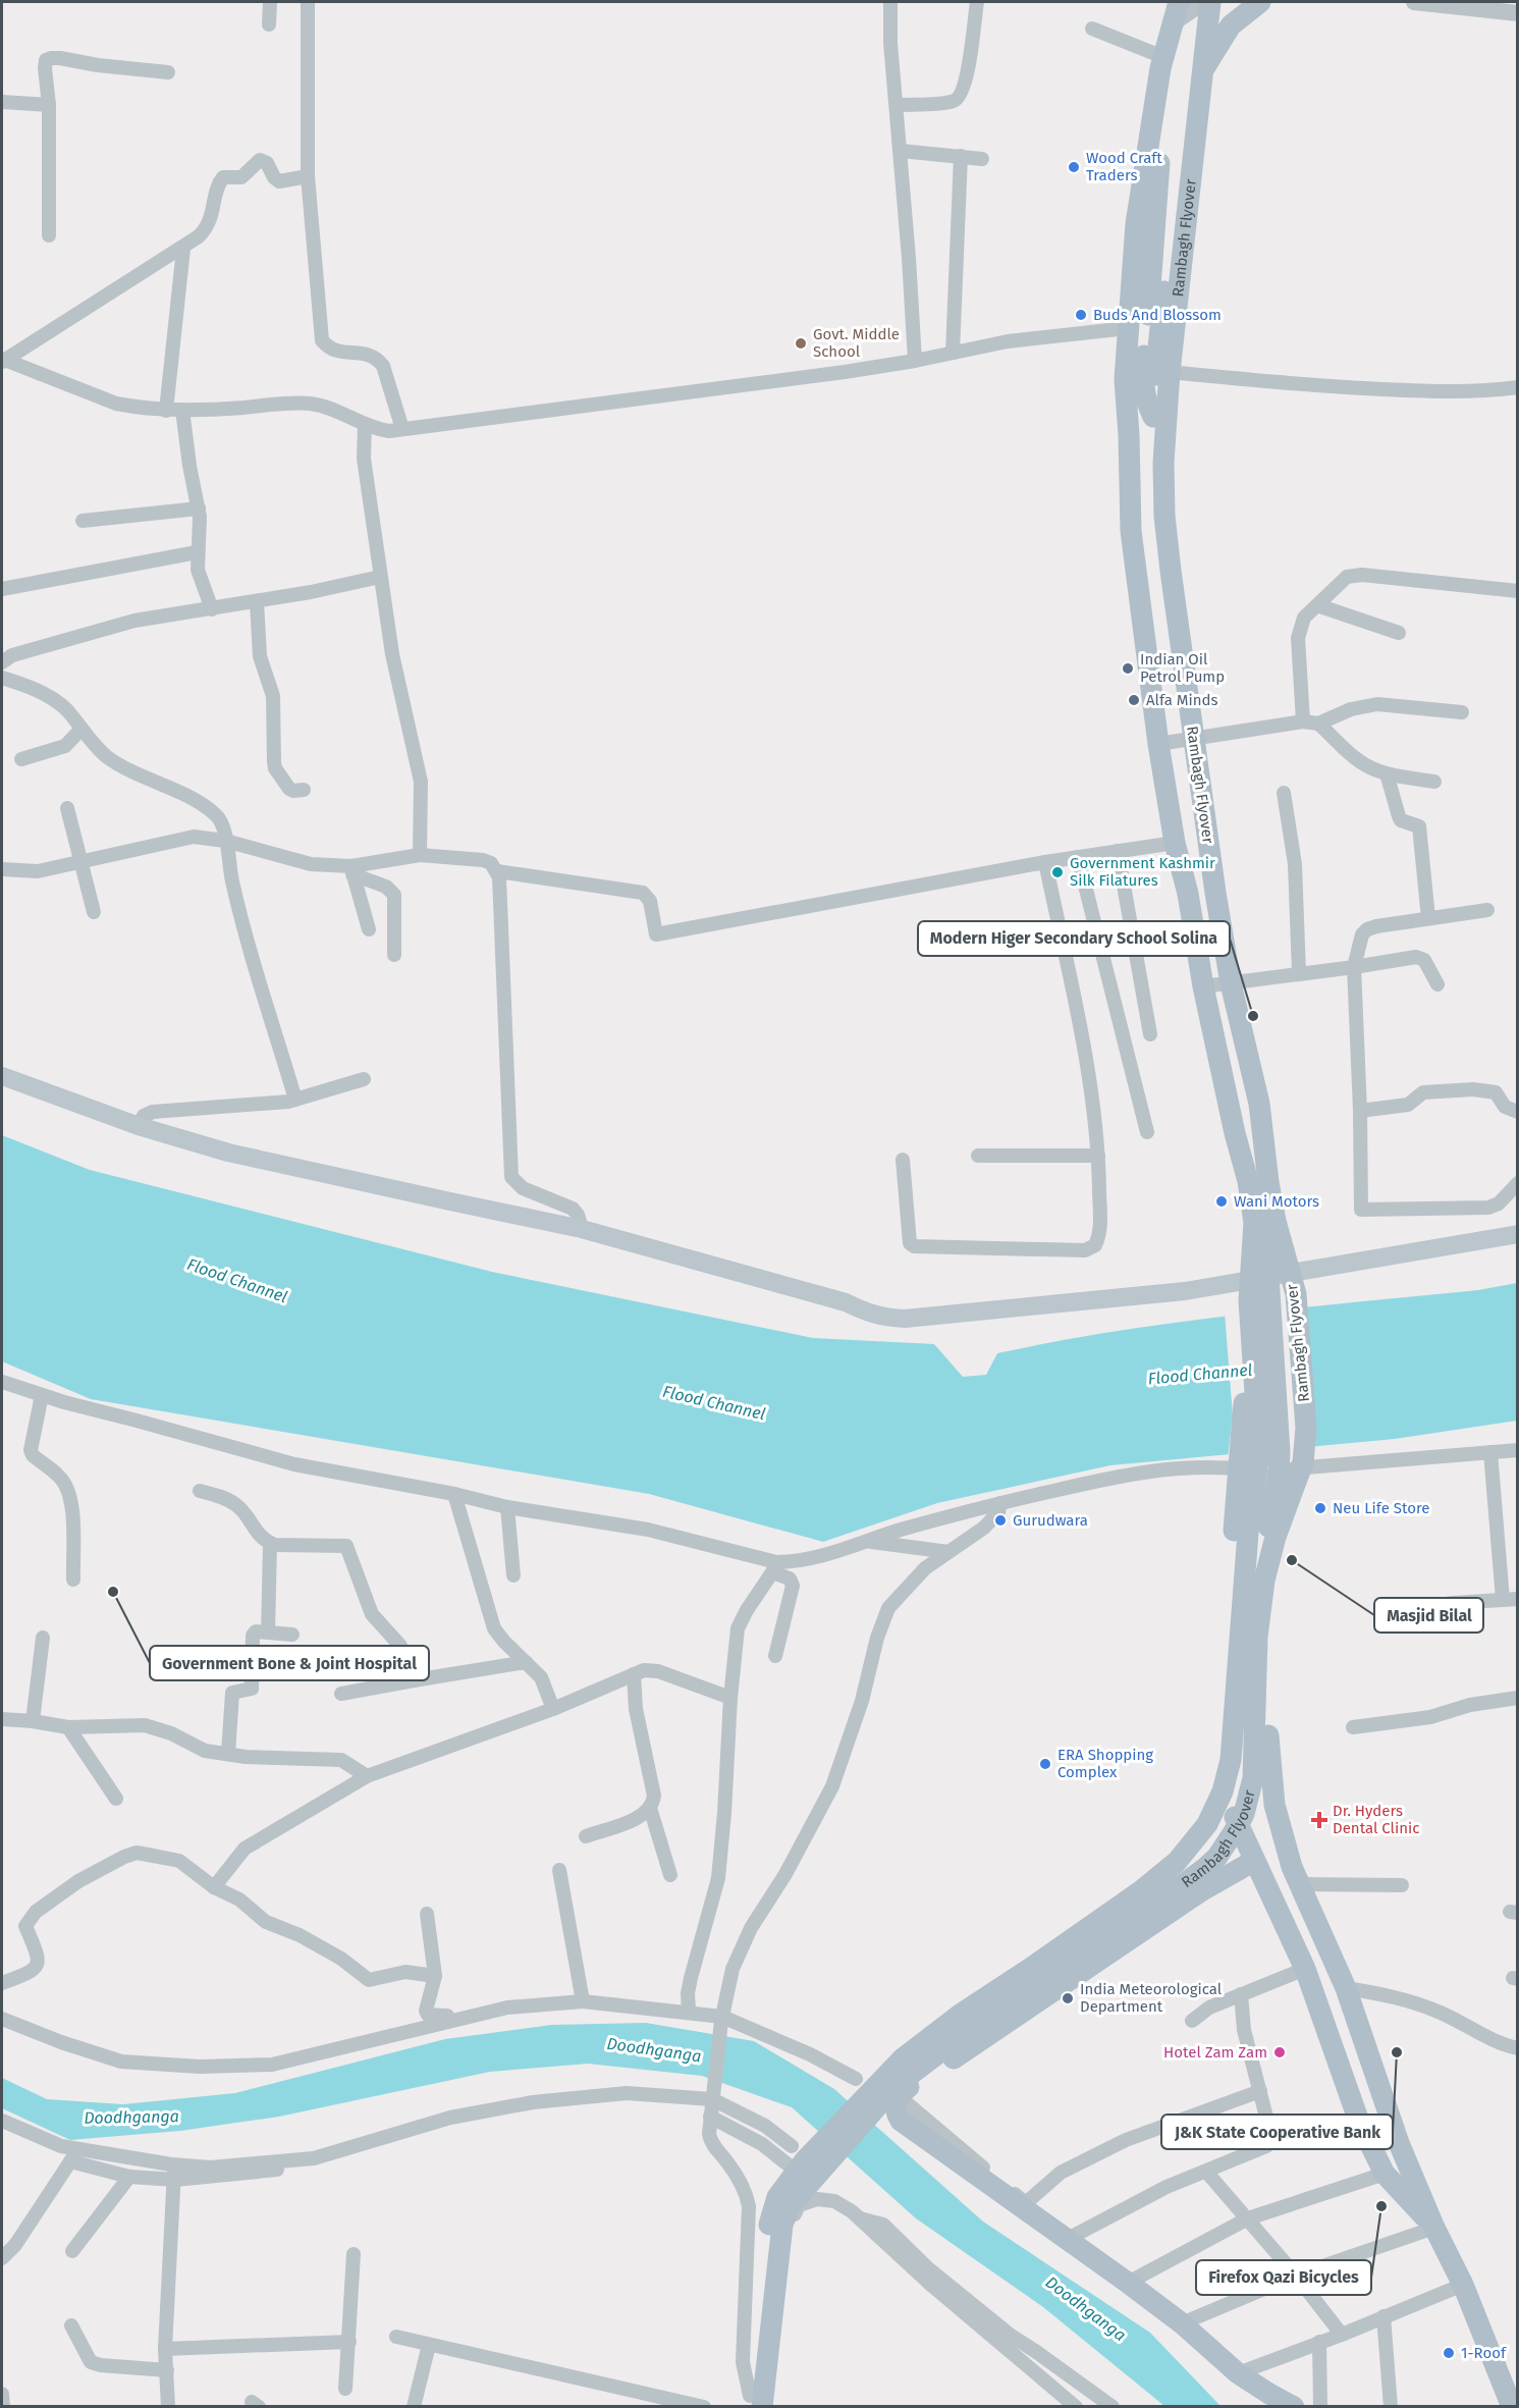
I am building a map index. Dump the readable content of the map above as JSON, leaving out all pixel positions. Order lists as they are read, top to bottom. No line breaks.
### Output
{"streets":{"main road":["Rambagh Flyover"]},"water":["Flood Channel","Doodhganga"],"places":{"other":["Wood Craft Traders","Buds And Blossom","Govt. Middle School","Indian Oil Petrol Pump","Alfa Minds","Government Kashmir Silk Filatures","Modern Higer Secondary School Solina","Wani Motors","Neu Life Store","Gurudwara","Masjid Bilal","Government Bone & Joint Hospital","ERA Shopping Complex","India Meteorological Department","Hotel Zam Zam","J&K State Cooperative Bank","Firefox Qazi Bicycles","1-Roof"],"health":["Dr. Hyders Dental Clinic"]}}
